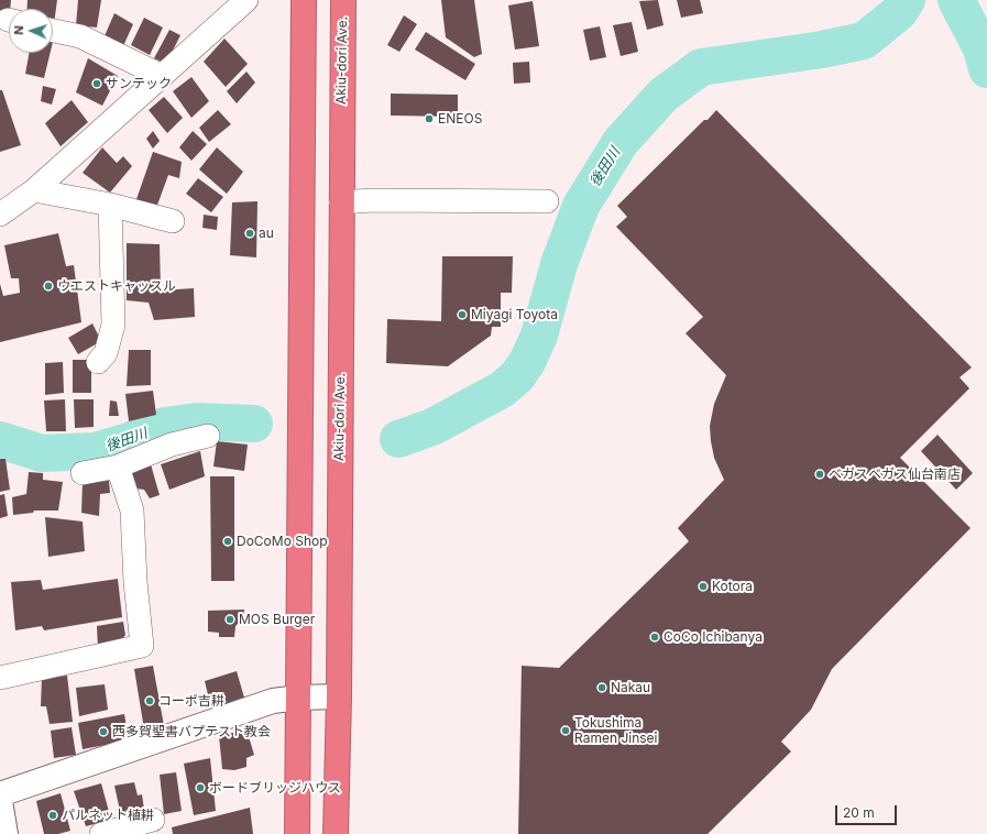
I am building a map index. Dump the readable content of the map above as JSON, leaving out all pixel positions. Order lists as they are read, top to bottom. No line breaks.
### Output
{"streets":{"highway":["Akiu-dori Ave."]},"water":["後田川"],"places":["サンテック","ENEOS","au","ウエストキャッスル","Miyagi Toyota","ベガスベガス仙台南店","DoCoMo Shop","Kotora","MOS Burger","CoCo Ichibanya","Nakau","コーポ吉耕","Tokushima Ramen Jinsei","西多賀聖書バプテスト教会","ボードブリッジハウス","パルネット植耕"],"scale_bar":"20 m","north":"left"}
